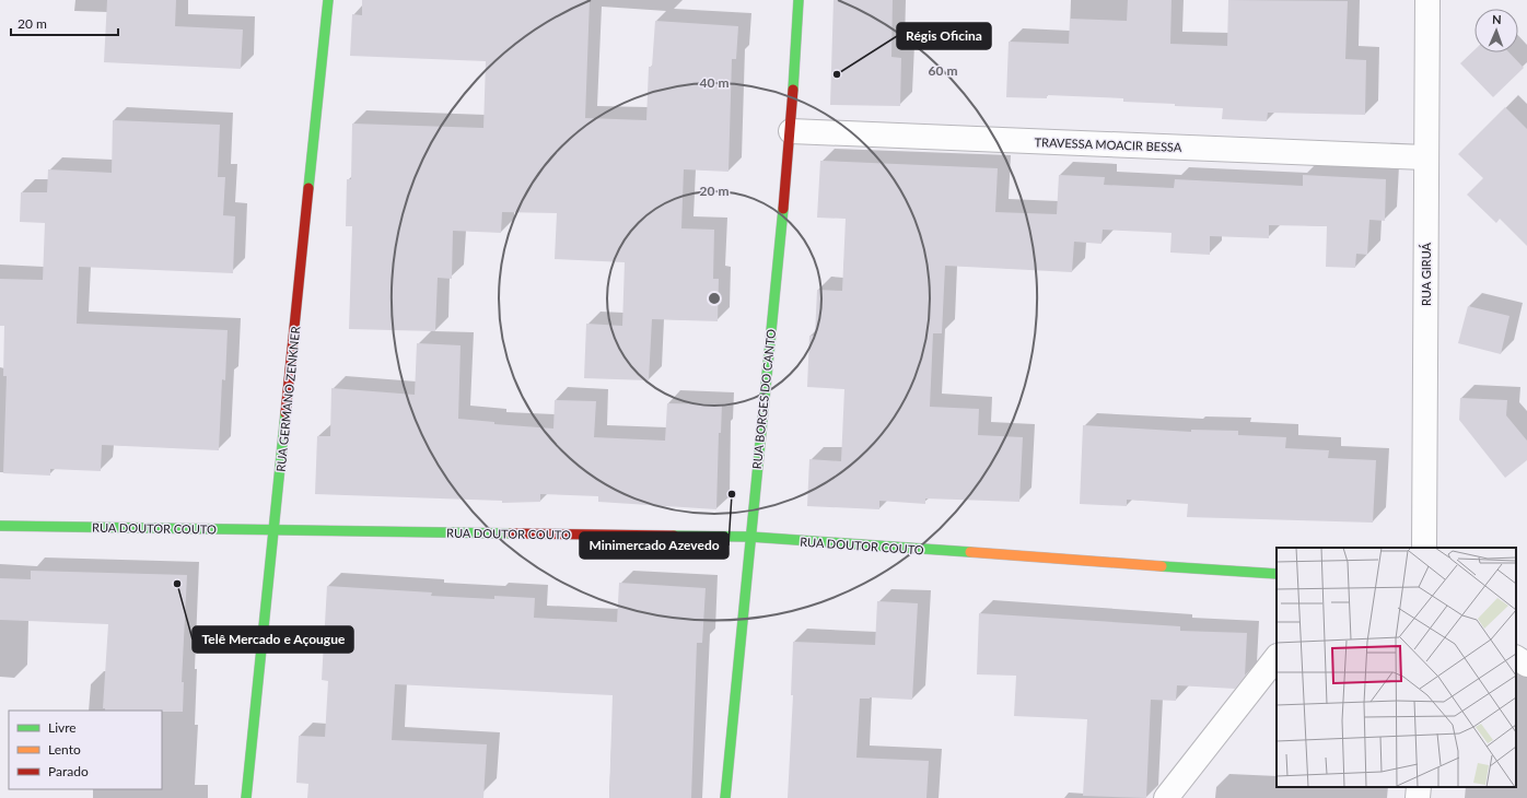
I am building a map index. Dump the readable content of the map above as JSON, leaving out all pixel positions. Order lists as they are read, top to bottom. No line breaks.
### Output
{"streets":{"street":["TRAVESSA MOACIR BESSA","RUA GIRUÁ","RUA GERMANO ZENKNER","RUA BORGES DO CANTO","RUA DOUTOR COUTO"]},"crossings":[["TRAVESSA MOACIR BESSA","RUA GIRUÁ"],["TRAVESSA MOACIR BESSA","RUA BORGES DO CANTO"],["RUA GERMANO ZENKNER","RUA DOUTOR COUTO"],["RUA BORGES DO CANTO","RUA DOUTOR COUTO"]],"places":["Régis Oficina","Minimercado Azevedo","Telê Mercado e Açougue"],"legend":["Livre","Lento","Parado"],"scale_bar":"20 m","north":"top","rings":["60 m","40 m","20 m"]}
